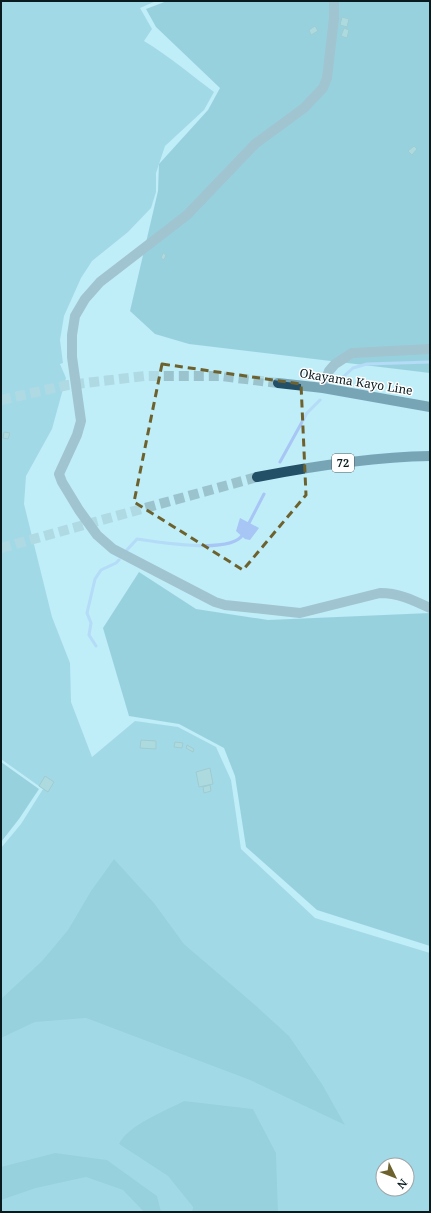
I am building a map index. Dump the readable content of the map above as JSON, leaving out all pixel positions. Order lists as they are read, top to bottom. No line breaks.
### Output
{"streets":{"main road":["Okayama Kayo Line","72"]},"north":"bottom right"}
